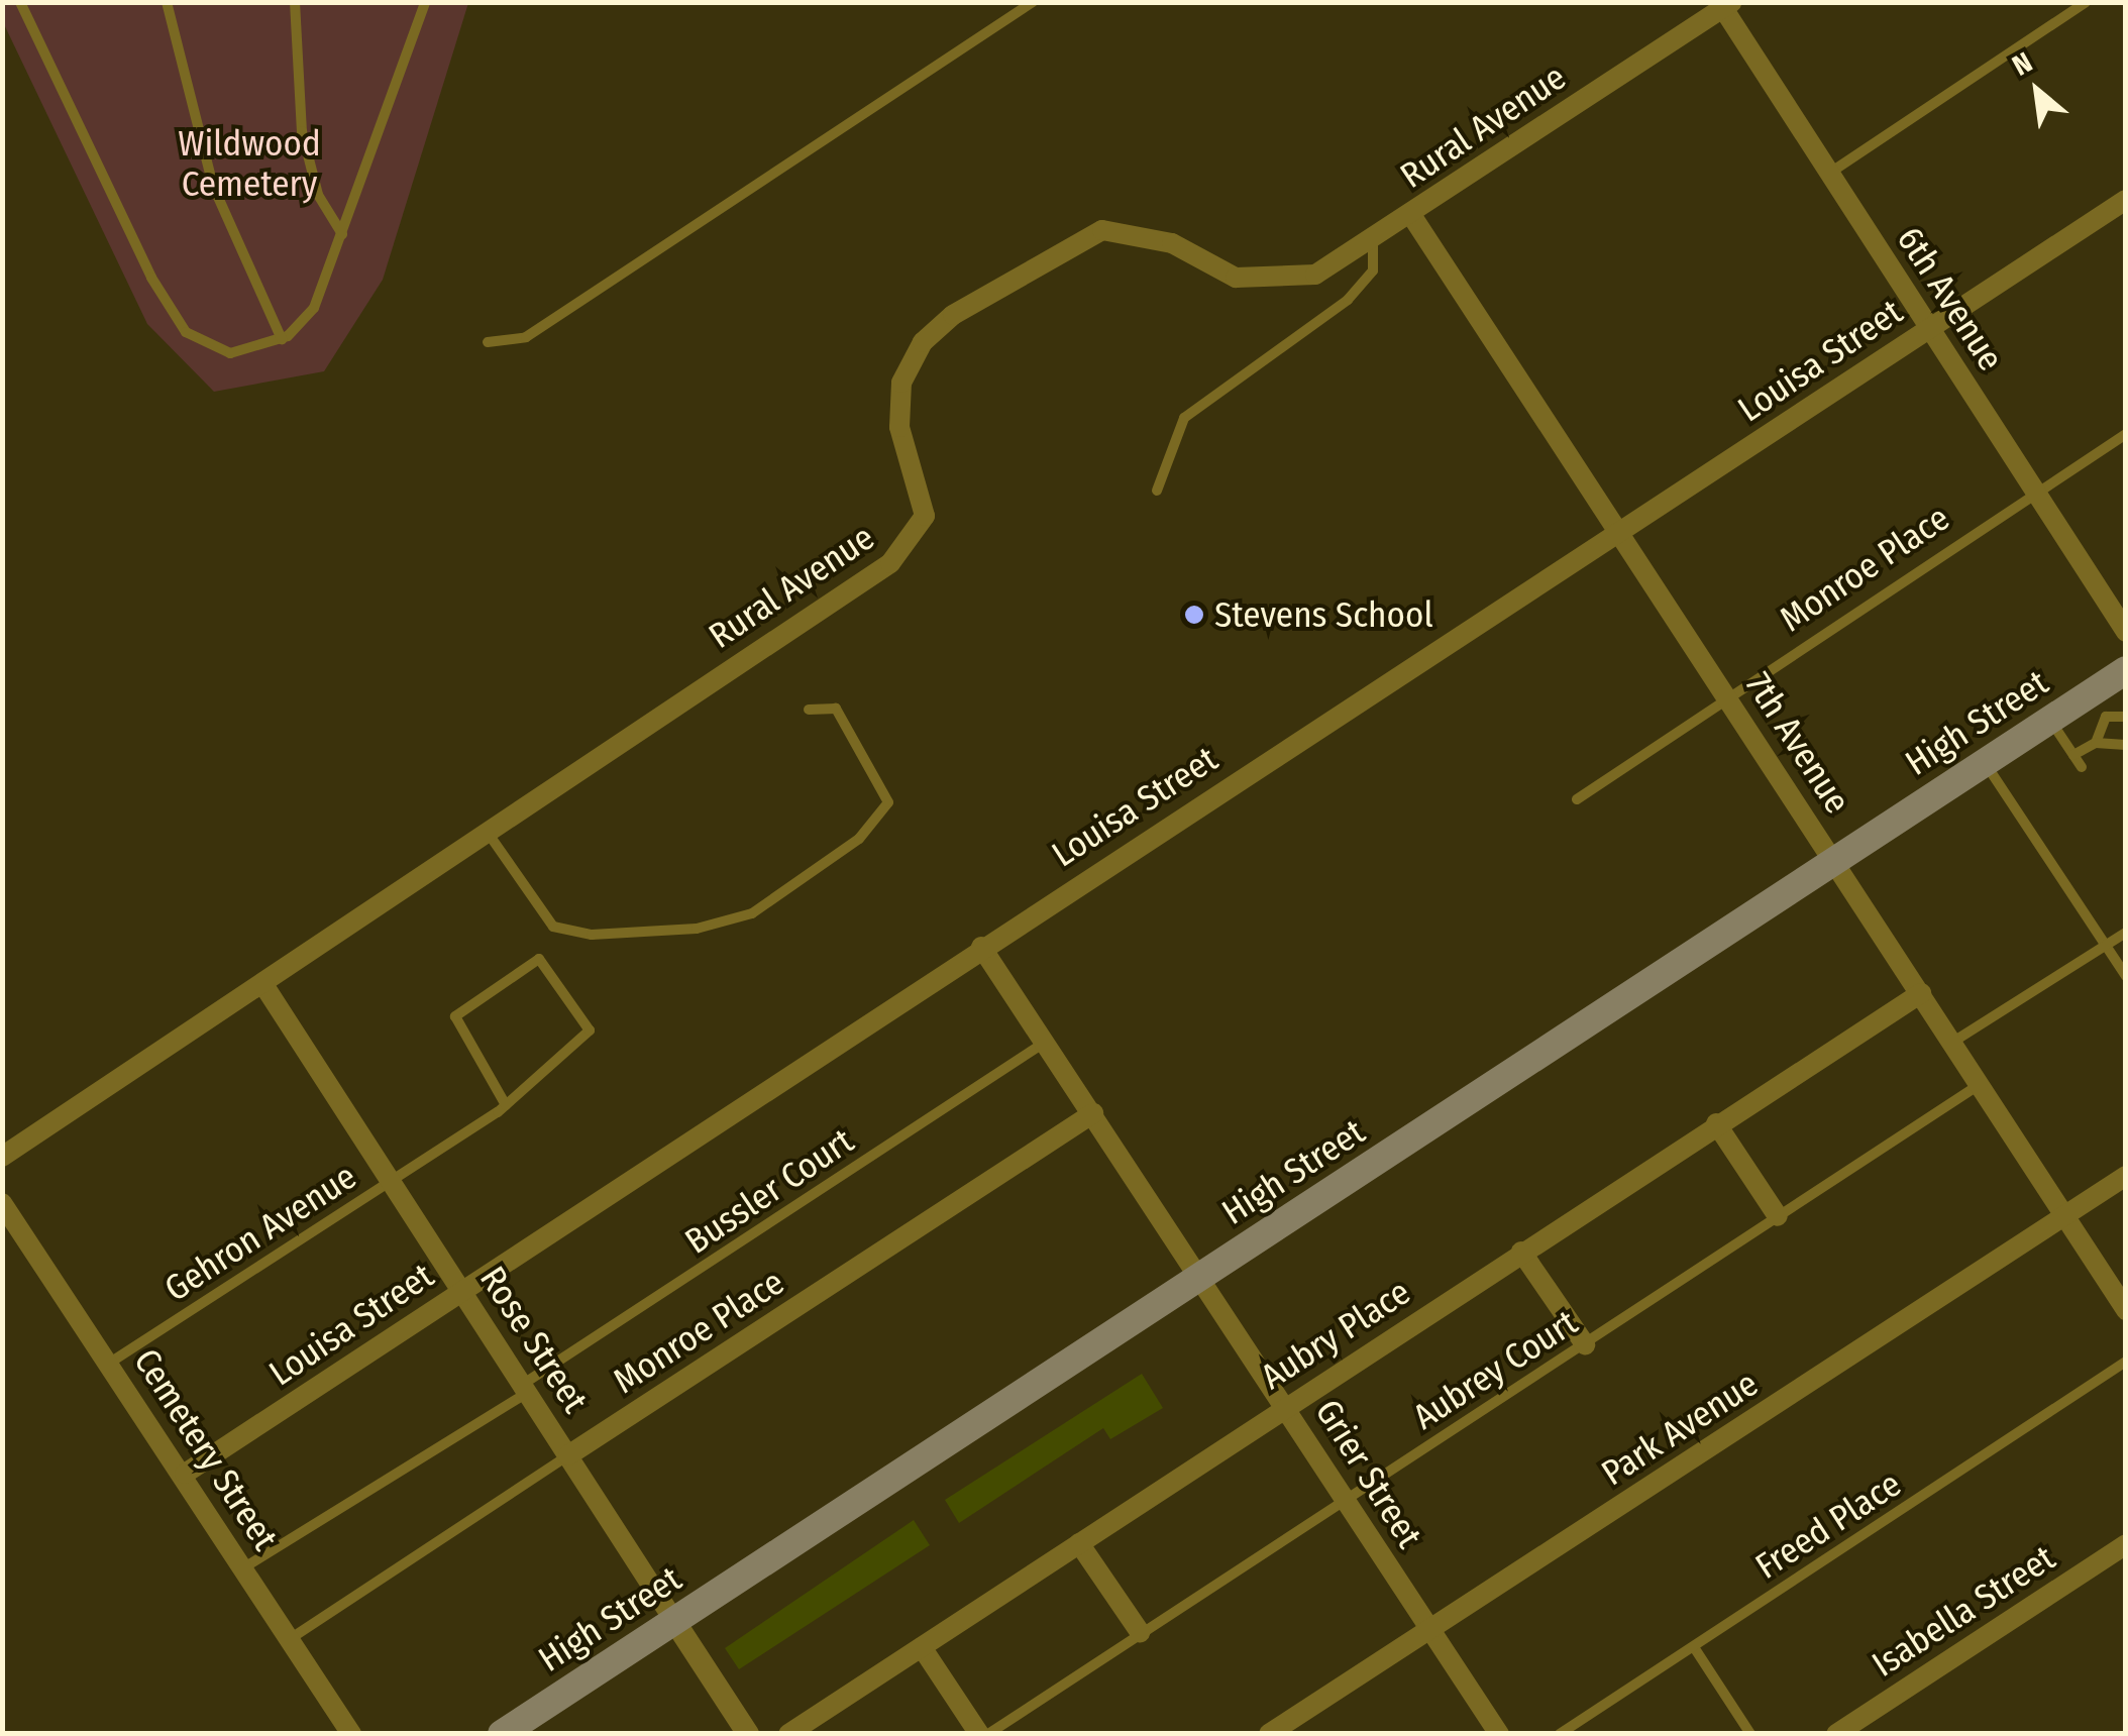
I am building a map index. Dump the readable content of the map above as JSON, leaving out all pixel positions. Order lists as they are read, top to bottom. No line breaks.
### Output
{"streets":{"main road":["High Street"],"street":["Rural Avenue","6th Avenue","Louisa Street","Monroe Place","7th Avenue","Aubry Place","Rose Street","Park Avenue","Cemetery Street","Grier Street","Isabella Street"],"lane":["Bussler Court","Gehron Avenue","Aubrey Court","Freed Place"]},"crossings":[["Rural Avenue","6th Avenue"],["Rural Avenue","7th Avenue"],["Rural Avenue","Rose Street"],["6th Avenue","Louisa Street"],["6th Avenue","Monroe Place"],["Louisa Street","7th Avenue"],["Louisa Street","Rose Street"],["Louisa Street","Cemetery Street"],["Louisa Street","Grier Street"],["Monroe Place","7th Avenue"],["Monroe Place","Rose Street"],["Monroe Place","Cemetery Street"],["Monroe Place","Grier Street"],["High Street","7th Avenue"],["High Street","Rose Street"],["High Street","Grier Street"],["7th Avenue","Aubry Place"],["7th Avenue","Aubrey Court"],["7th Avenue","Park Avenue"],["Bussler Court","Rose Street"],["Bussler Court","Cemetery Street"],["Bussler Court","Grier Street"],["Gehron Avenue","Rose Street"],["Gehron Avenue","Cemetery Street"],["Aubry Place","Grier Street"],["Aubrey Court","Grier Street"],["Park Avenue","Grier Street"]],"parks":["Wildwood Cemetery"],"places":["Stevens School"],"north":"top left"}
